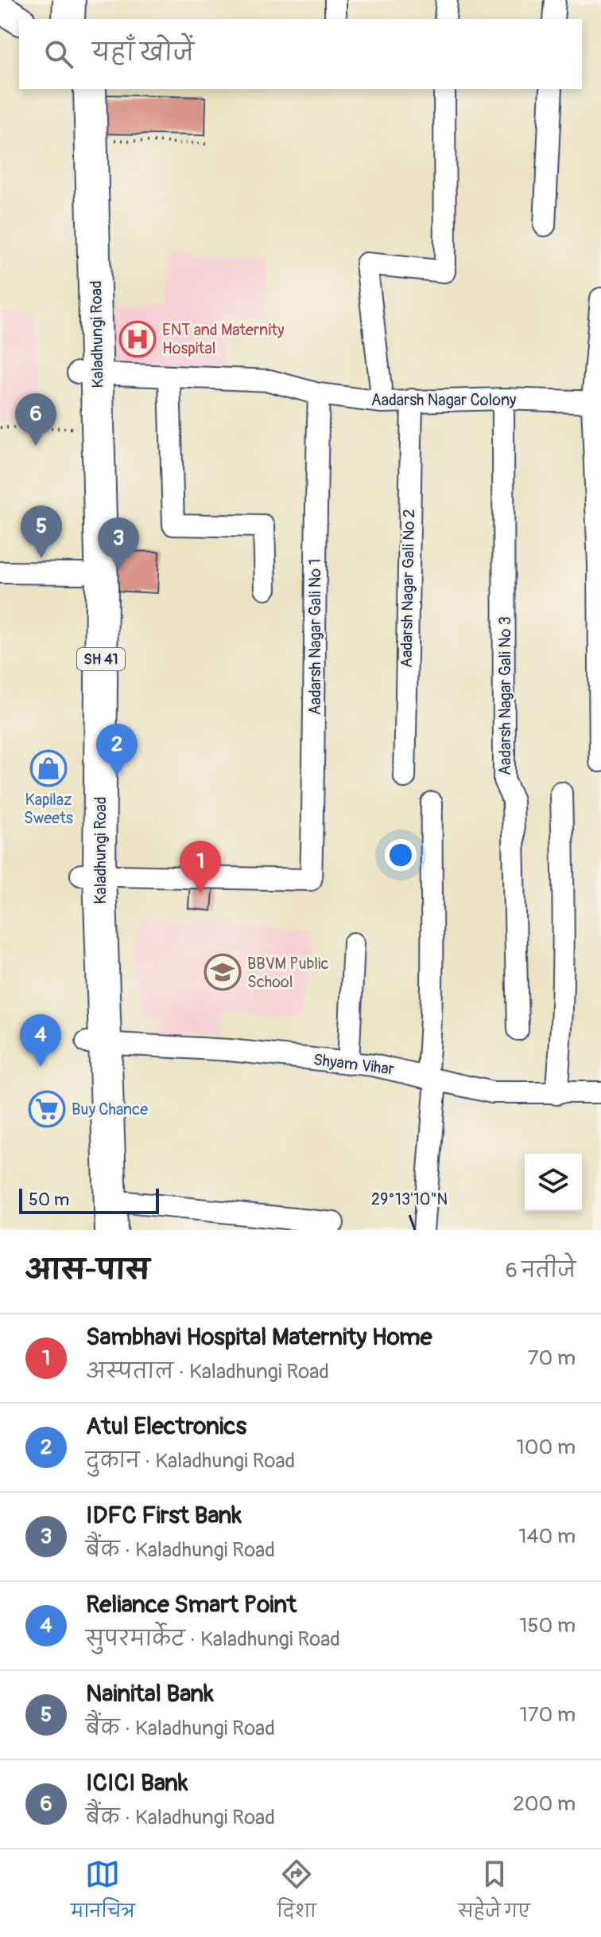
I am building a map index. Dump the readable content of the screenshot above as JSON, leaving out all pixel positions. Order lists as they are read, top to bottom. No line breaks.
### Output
{"streets":{"main road":["Kaladhungi Road","SH 41"],"street":["Aadarsh Nagar Colony","Aadarsh Nagar Gali No 2","Aadarsh Nagar Gali No 1","Aadarsh Nagar Gali No 3","Shyam Vihar"]},"crossings":[["Kaladhungi Road","Aadarsh Nagar Colony"],["Kaladhungi Road","Aadarsh Nagar Gali No 1"],["Kaladhungi Road","Shyam Vihar"],["Aadarsh Nagar Colony","Aadarsh Nagar Gali No 2"],["Aadarsh Nagar Colony","Aadarsh Nagar Gali No 1"],["Aadarsh Nagar Colony","Aadarsh Nagar Gali No 3"]],"places":{"hospital":["ENT and Maternity Hospital"],"shop":["Kapilaz Sweets"],"school or university":["BBVM Public School"],"supermarket":["Buy Chance"]},"scale_bar":"50 m","page":{"search":"यहाँ खोजें","pins":["6","5","3","2","1","4"],"scale":"50 m","heading":["आस-पास","6 नतीजे"],"list":[{"mark":"1","name":"Sambhavi Hospital Maternity Home","note":"अस्पताल · Kaladhungi Road","value":"70 m"},{"mark":"2","name":"Atul Electronics","note":"दुकान · Kaladhungi Road","value":"100 m"},{"mark":"3","name":"IDFC First Bank","note":"बैंक · Kaladhungi Road","value":"140 m"},{"mark":"4","name":"Reliance Smart Point","note":"सुपरमार्केट · Kaladhungi Road","value":"150 m"},{"mark":"5","name":"Nainital Bank","note":"बैंक · Kaladhungi Road","value":"170 m"},{"mark":"6","name":"ICICI Bank","note":"बैंक · Kaladhungi Road","value":"200 m"}],"nav":["मानचित्र","दिशा","सहेजे गए"]},"coordinates":["29°13'10\"N"]}
